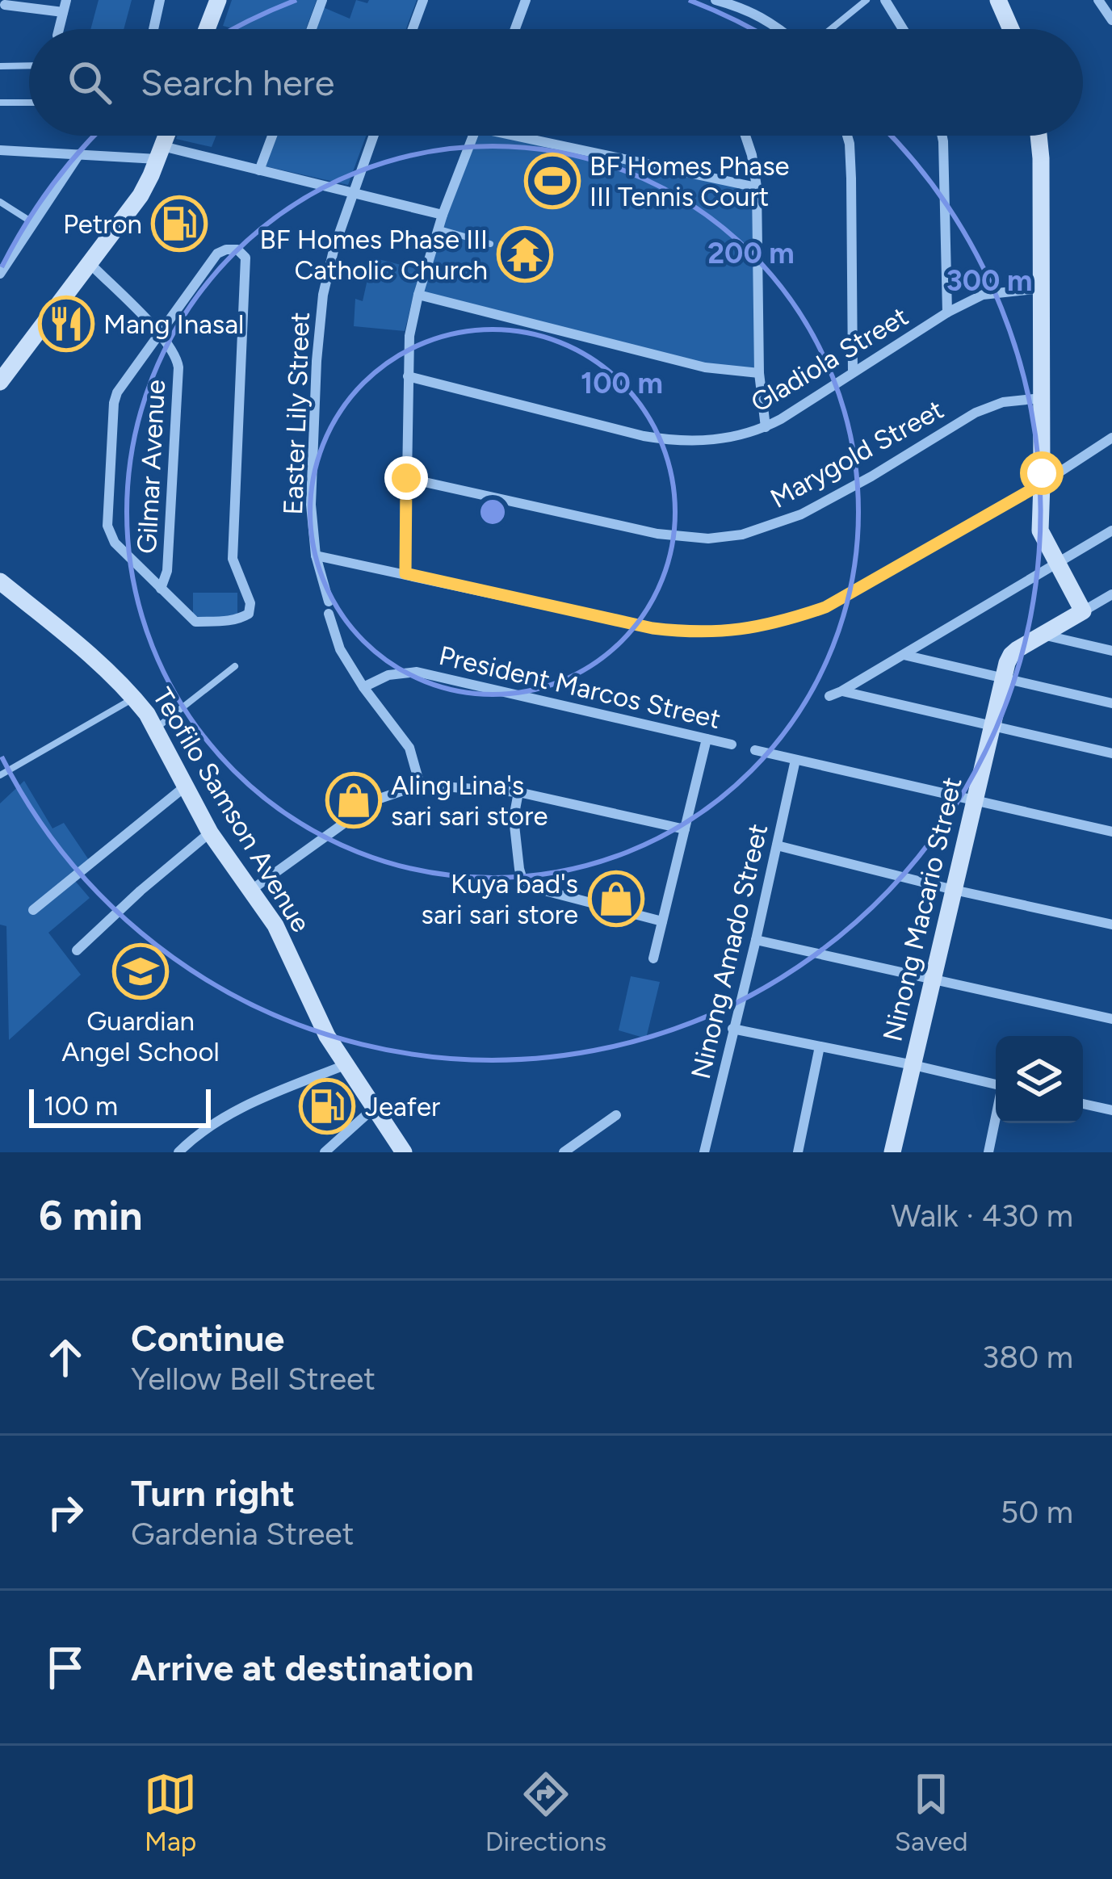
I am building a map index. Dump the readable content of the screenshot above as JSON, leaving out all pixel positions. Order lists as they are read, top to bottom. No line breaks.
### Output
{"streets":{"street":["Gladiola Street","Easter Lily Street","Marygold Street","Gilmar Avenue","President Marcos Street","Teofilo Samson Avenue","Ninong Macario Street","Ninong Amado Street"]},"crossings":[["Easter Lily Street","President Marcos Street"]],"places":{"sports":["BF Homes Phase III Tennis Court"],"fuel station":["Petron","Jeafer"],"temple":["BF Homes Phase III Catholic Church"],"restaurant":["Mang Inasal"],"shop":["Aling Lina's sari sari store","Kuya bad's sari sari store"],"school or university":["Guardian Angel School"]},"scale_bar":"100 m","page":{"search":"Search here","scale":"100 m","heading":["6 min","Walk · 430 m"],"list":[["Continue","Yellow Bell Street","380 m"],["Turn right","Gardenia Street","50 m"],"Arrive at destination"],"nav":["Map","Directions","Saved"]},"rings":["200 m","300 m","100 m"]}
